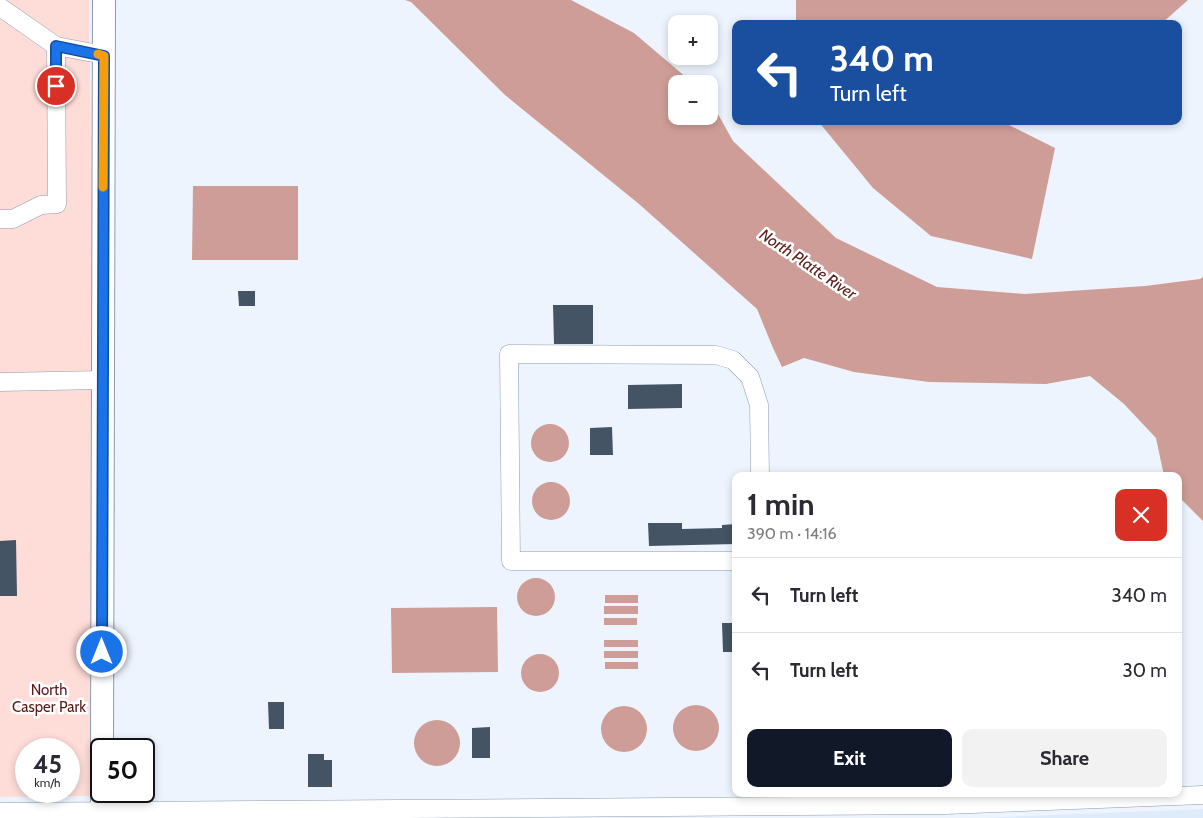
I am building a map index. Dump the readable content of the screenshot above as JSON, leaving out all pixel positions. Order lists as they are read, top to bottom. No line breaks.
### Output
{"water":["North Platte River"],"parks":["North Casper Park"],"page":{"map_buttons":["+","−"],"turn":["340 m","Turn left"],"heading":["1 min","390 m · 14:16"],"list":[{"name":"Turn left","value":"340 m"},{"name":"Turn left","value":"30 m"}],"buttons":["Exit","Share"],"speed":"45 km/h","limit":"50"}}
